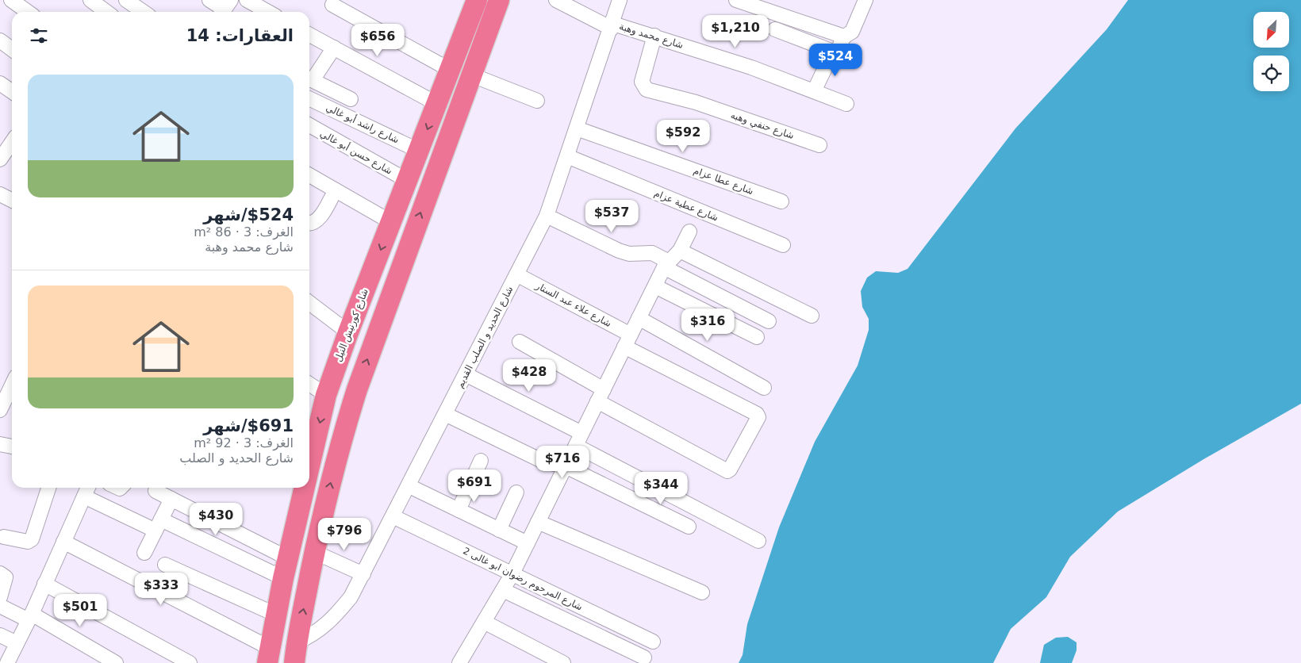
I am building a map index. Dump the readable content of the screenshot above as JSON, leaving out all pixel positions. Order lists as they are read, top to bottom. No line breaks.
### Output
{"streets":{"highway":["شارع كورنيش النيل"],"street":["شارع محمد وهبة","شارع راشد أبو غالي","شارع حنفي وهبه","شارع حسن أبو غالي","شارع عطا عزام","شارع عطية عزام","شارع علاء عبد الستار","شارع الحديد و الصلب القديم","شارع المرحوم رضوان ابو غالى 2"]},"crossings":[["شارع محمد وهبة","شارع حنفي وهبه"],["شارع محمد وهبة","شارع الحديد و الصلب القديم"],["شارع راشد أبو غالي","شارع كورنيش النيل"],["شارع حسن أبو غالي","شارع كورنيش النيل"],["شارع عطا عزام","شارع الحديد و الصلب القديم"],["شارع عطية عزام","شارع الحديد و الصلب القديم"],["شارع علاء عبد الستار","شارع الحديد و الصلب القديم"],["شارع الحديد و الصلب القديم","شارع المرحوم رضوان ابو غالى 2"]],"north":"bottom left","page":{"heading":"العقارات: 14","price":["$1,210","$656","$524","$592","$537","$316","$428","$716","$691","$344","$430","$796","$333","$501"],"list":[{"name":"$524/شهر","note":"الغرف: 3 · 86 m² · شارع محمد وهبة"},{"name":"$691/شهر","note":"الغرف: 3 · 92 m² · شارع الحديد و الصلب"}]}}
